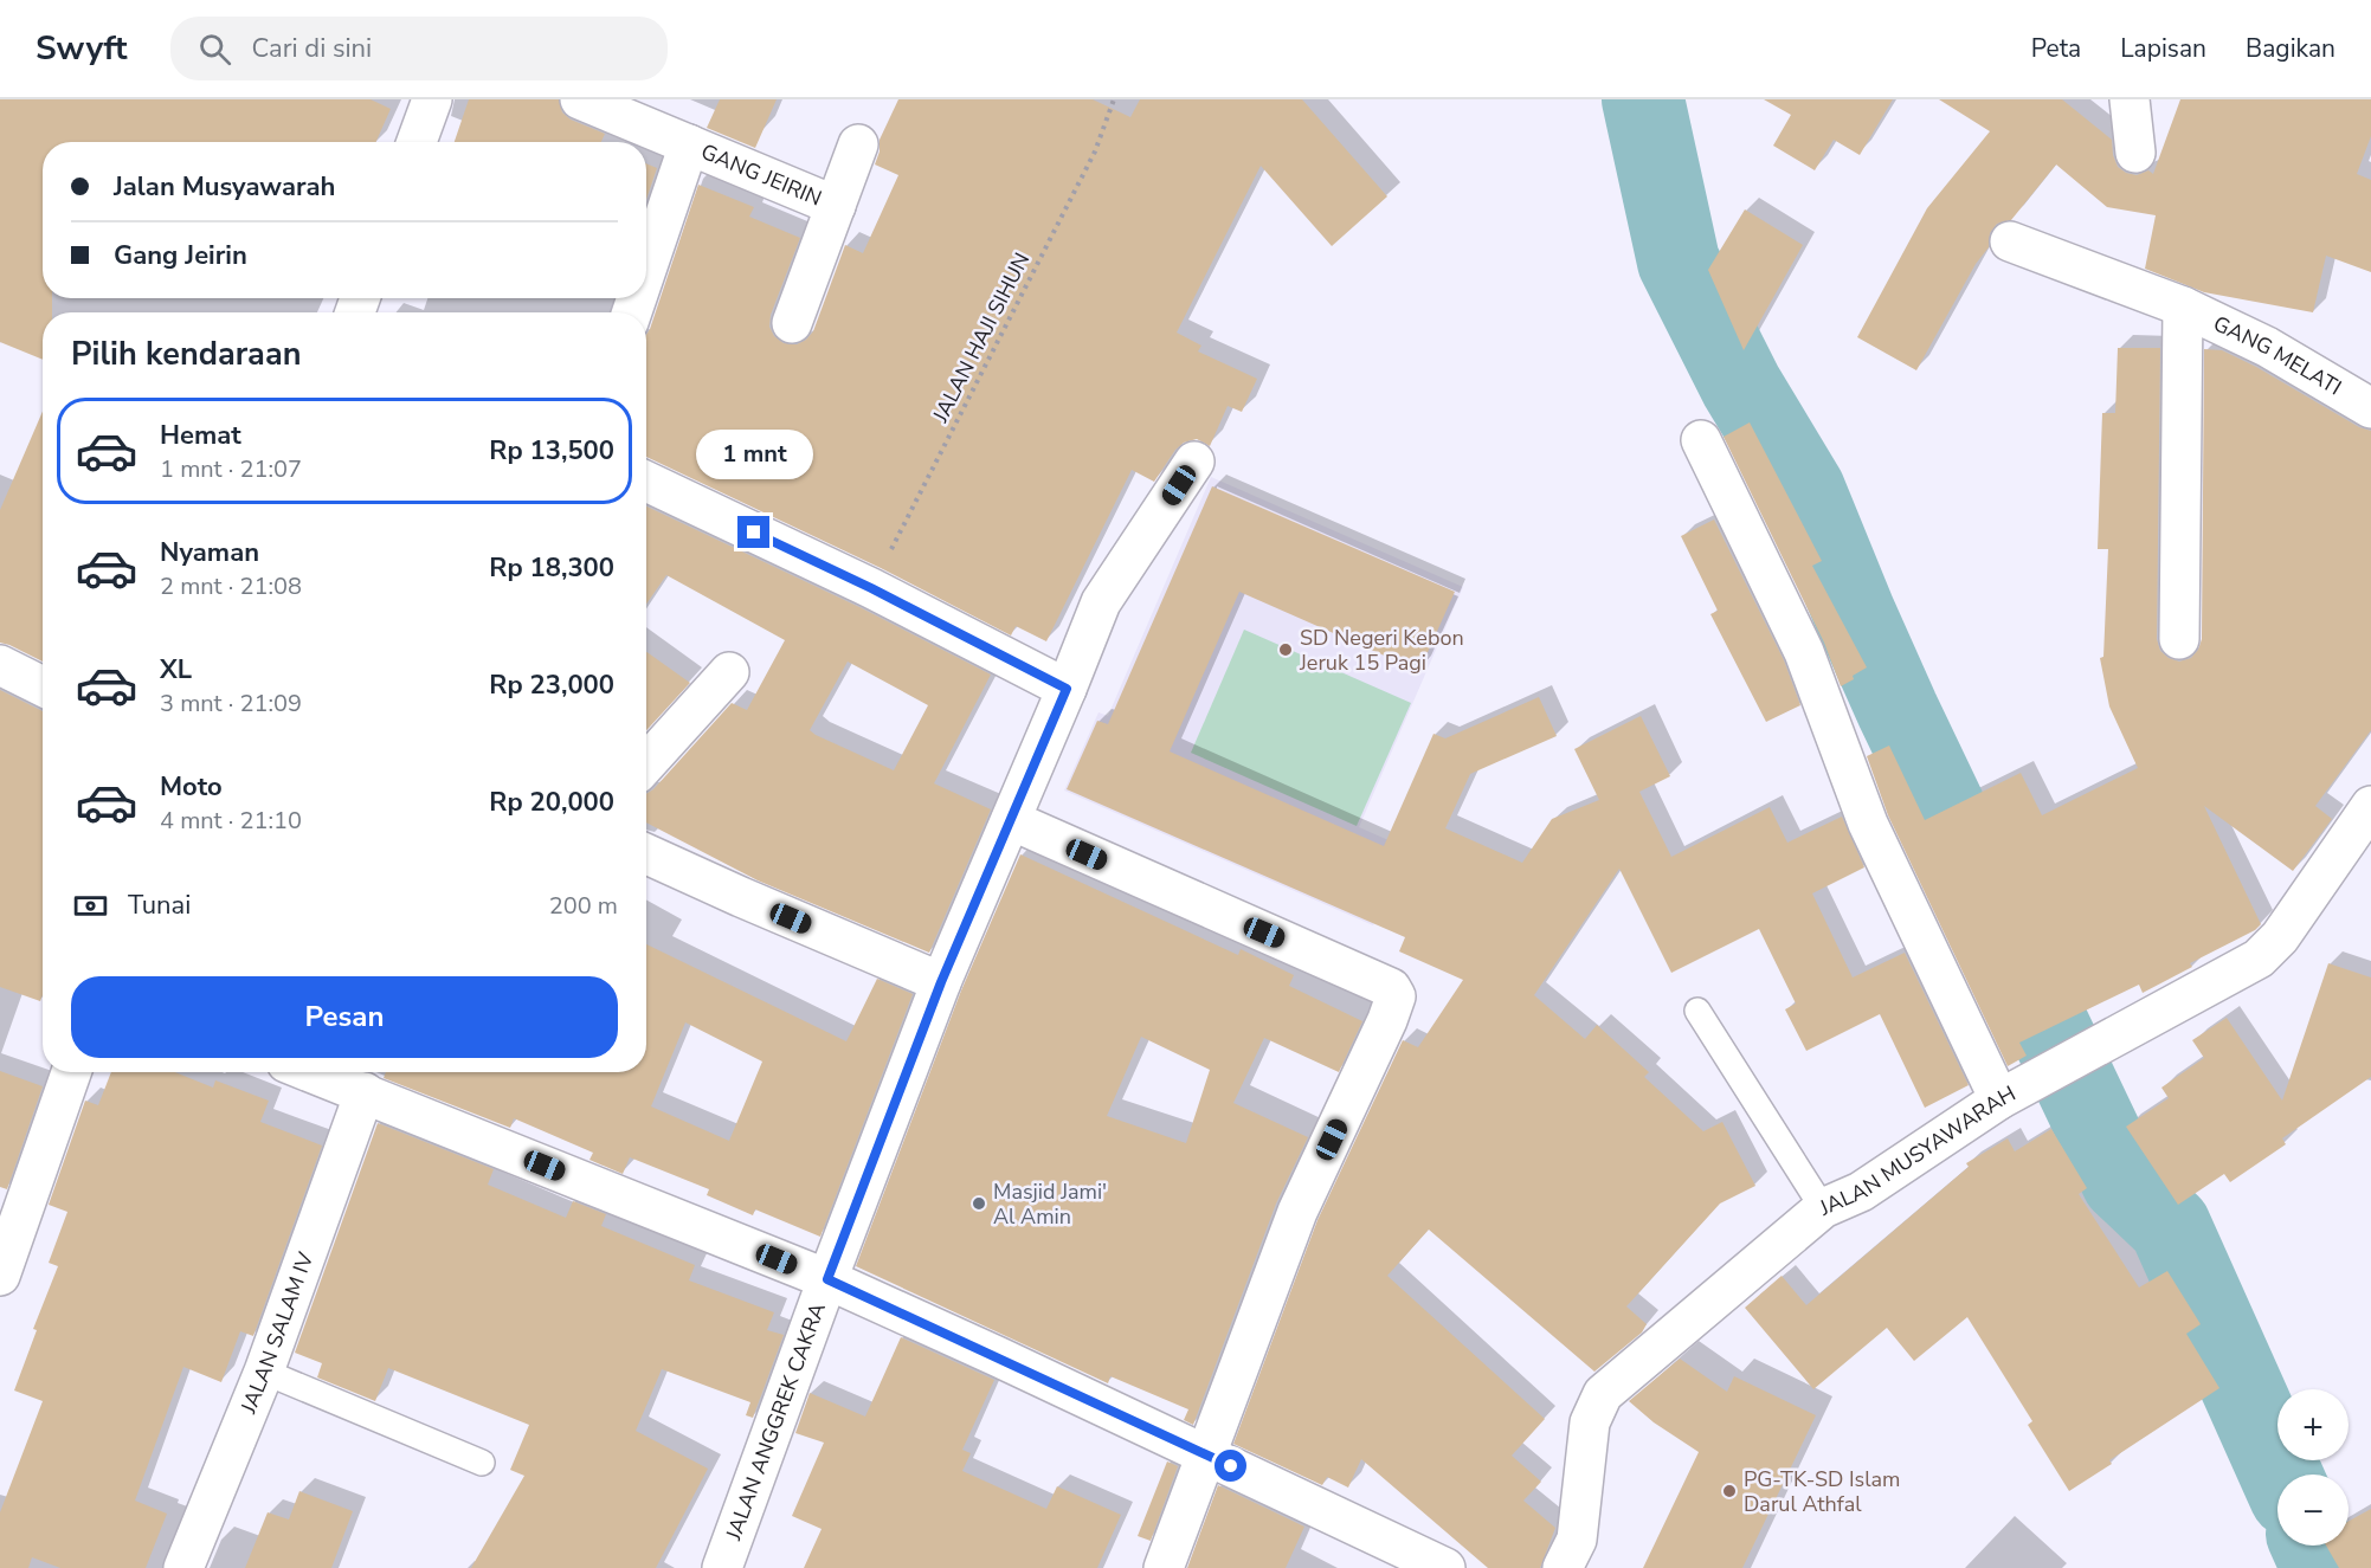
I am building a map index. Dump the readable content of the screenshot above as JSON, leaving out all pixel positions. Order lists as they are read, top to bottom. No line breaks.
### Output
{"streets":{"street":["GANG JEIRIN","GANG MELATI","JALAN MUSYAWARAH","JALAN SALAM IV","JALAN ANGGREK CAKRA"],"path":["JALAN HAJI SIHUN"]},"places":["SD Negeri Kebon Jeruk 15 Pagi","Masjid Jami' Al Amin","PG-TK-SD Islam Darul Athfal"],"page":{"header":"Swyft","search":"Cari di sini","nav":["Peta","Lapisan","Bagikan"],"banner":["Jalan Musyawarah","Gang Jeirin"],"heading":"Pilih kendaraan","list":[{"name":"Hemat","note":"1 mnt · 21:07","value":"Rp 13,500"},{"name":"Nyaman","note":"2 mnt · 21:08","value":"Rp 18,300"},{"name":"XL","note":"3 mnt · 21:09","value":"Rp 23,000"},{"name":"Moto","note":"4 mnt · 21:10","value":"Rp 20,000"}],"bubble":"1 mnt","pay":["Tunai","200 m"],"buttons":"Pesan","map_buttons":["+","−"]}}
